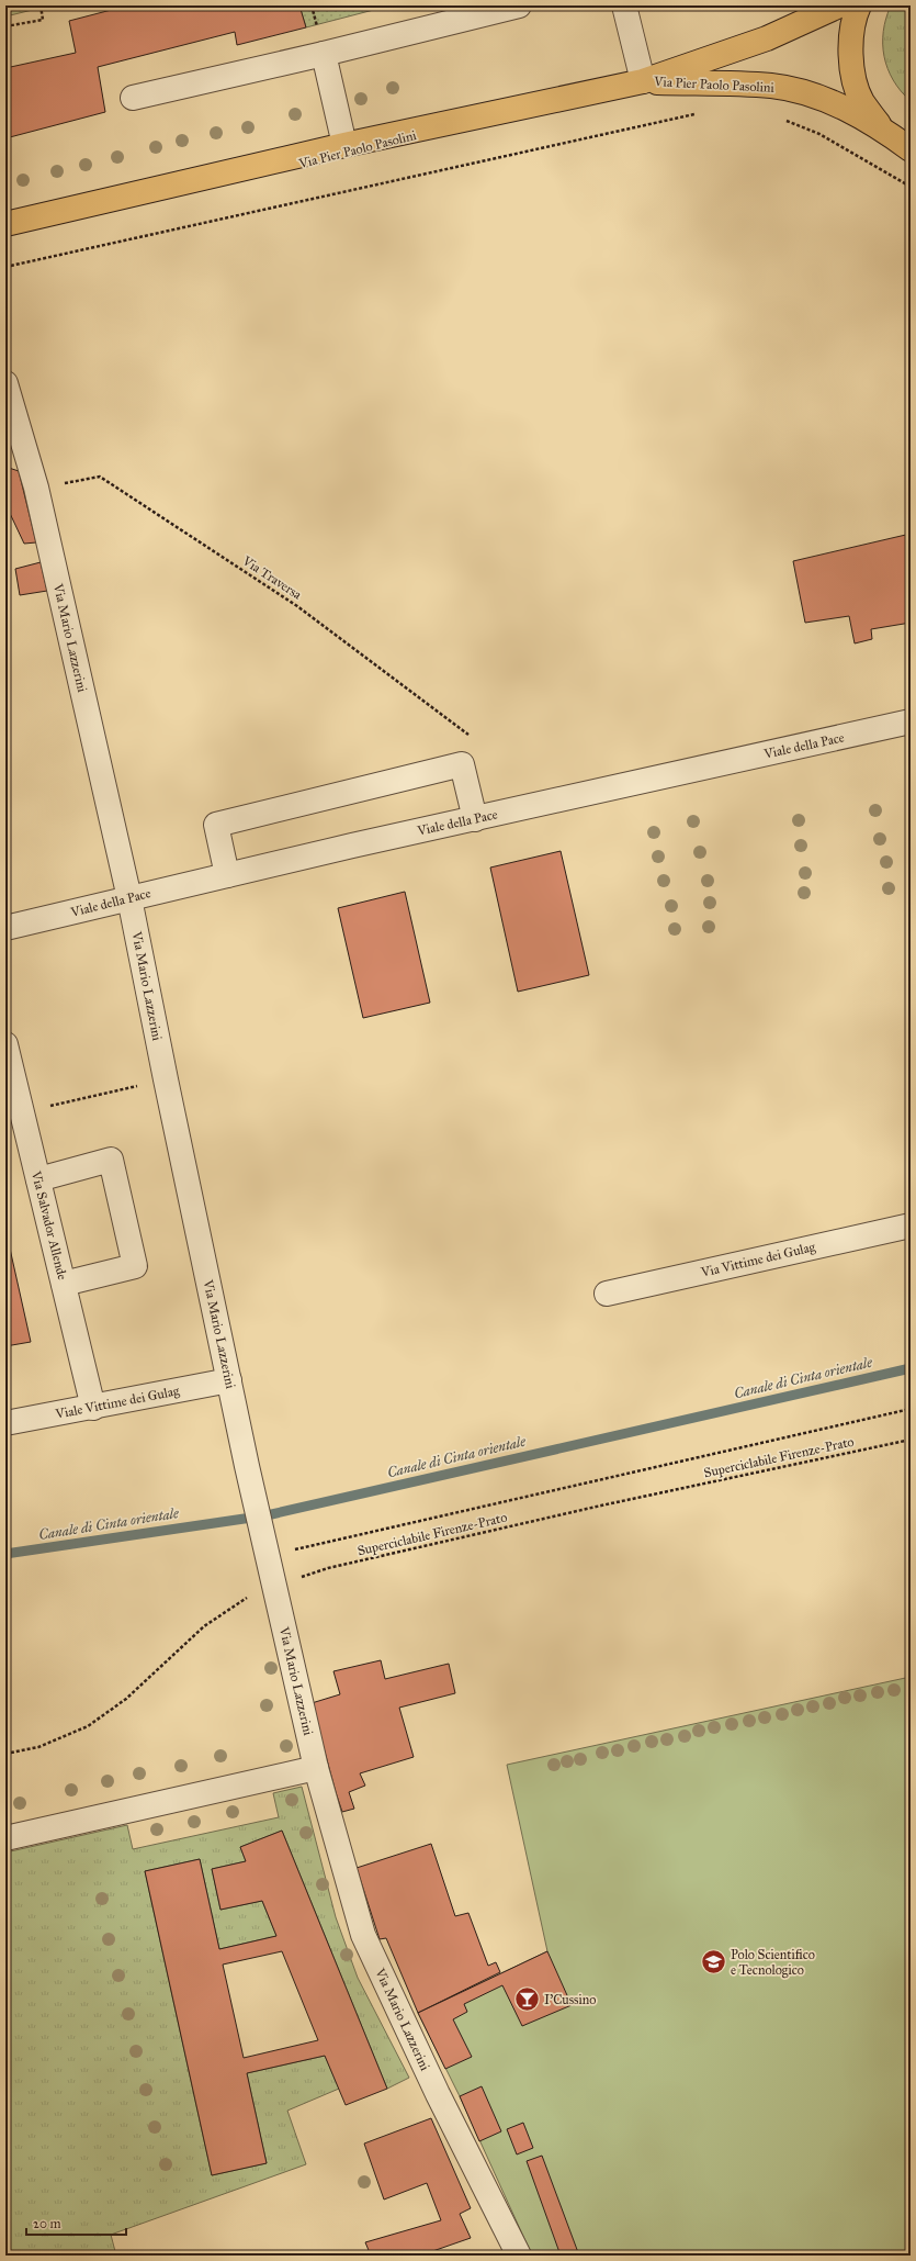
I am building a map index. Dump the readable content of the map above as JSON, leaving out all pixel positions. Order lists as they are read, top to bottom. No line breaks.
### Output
{"streets":{"main road":["Via Pier Paolo Pasolini"],"street":["Via Mario Lazzerini","Viale della Pace","Via Salvador Allende","Via Vittime dei Gulag","Viale Vittime dei Gulag"],"path":["Via Traversa","Superciclabile Firenze-Prato"]},"crossings":[["Via Traversa","Via Mario Lazzerini"],["Via Mario Lazzerini","Viale della Pace"],["Via Mario Lazzerini","Viale Vittime dei Gulag"],["Via Mario Lazzerini","Superciclabile Firenze-Prato"],["Via Salvador Allende","Viale Vittime dei Gulag"]],"water":["Canale di Cinta orientale"],"places":{"school or university":["Polo Scientifico e Tecnologico"],"bar":["I'Cussino"]},"scale_bar":"20 m"}
